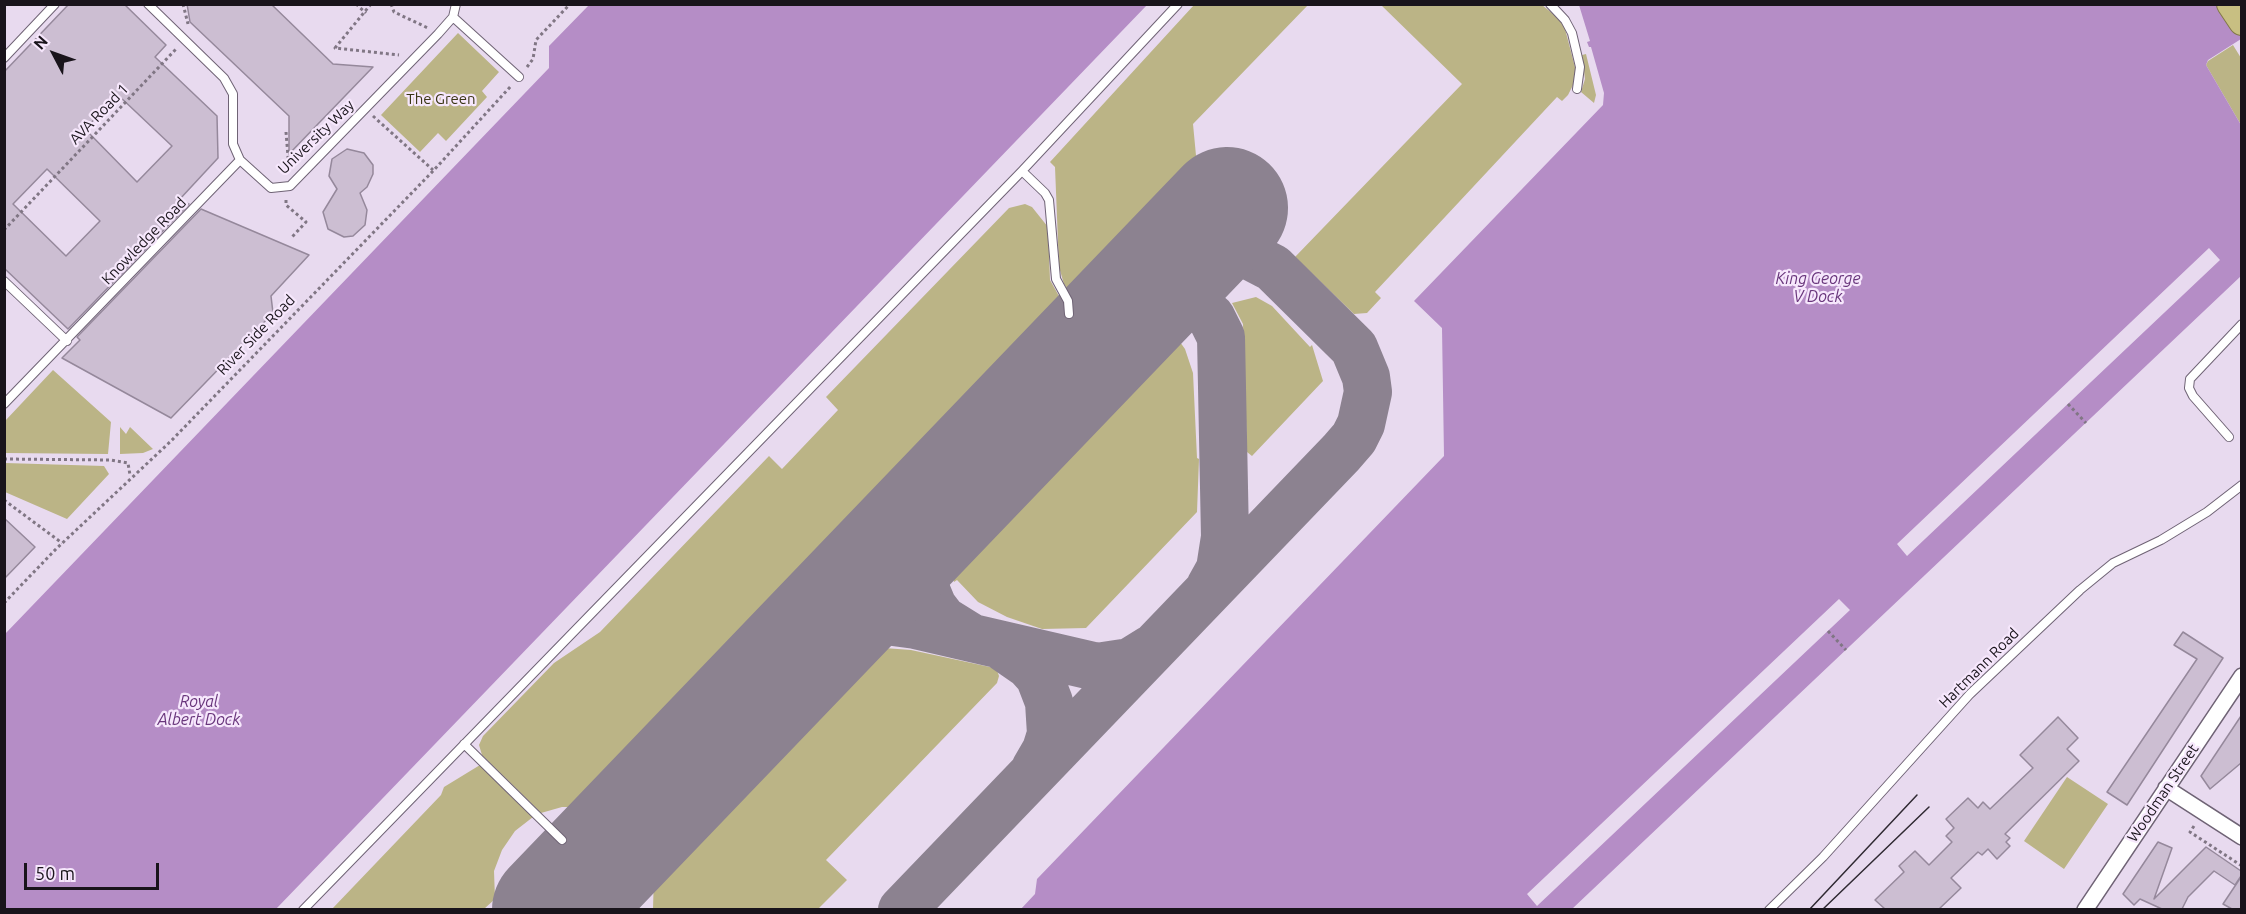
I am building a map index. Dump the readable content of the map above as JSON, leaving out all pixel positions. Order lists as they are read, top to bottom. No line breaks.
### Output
{"streets":{"street":["Woodman Street"],"lane":["University Way","Knowledge Road","Hartmann Road"],"path":["AVA Road 1","River Side Road"]},"crossings":[["University Way","Knowledge Road"]],"water":["King George V Dock","Royal Albert Dock"],"parks":["The Green"],"scale_bar":"50 m","north":"top left"}
